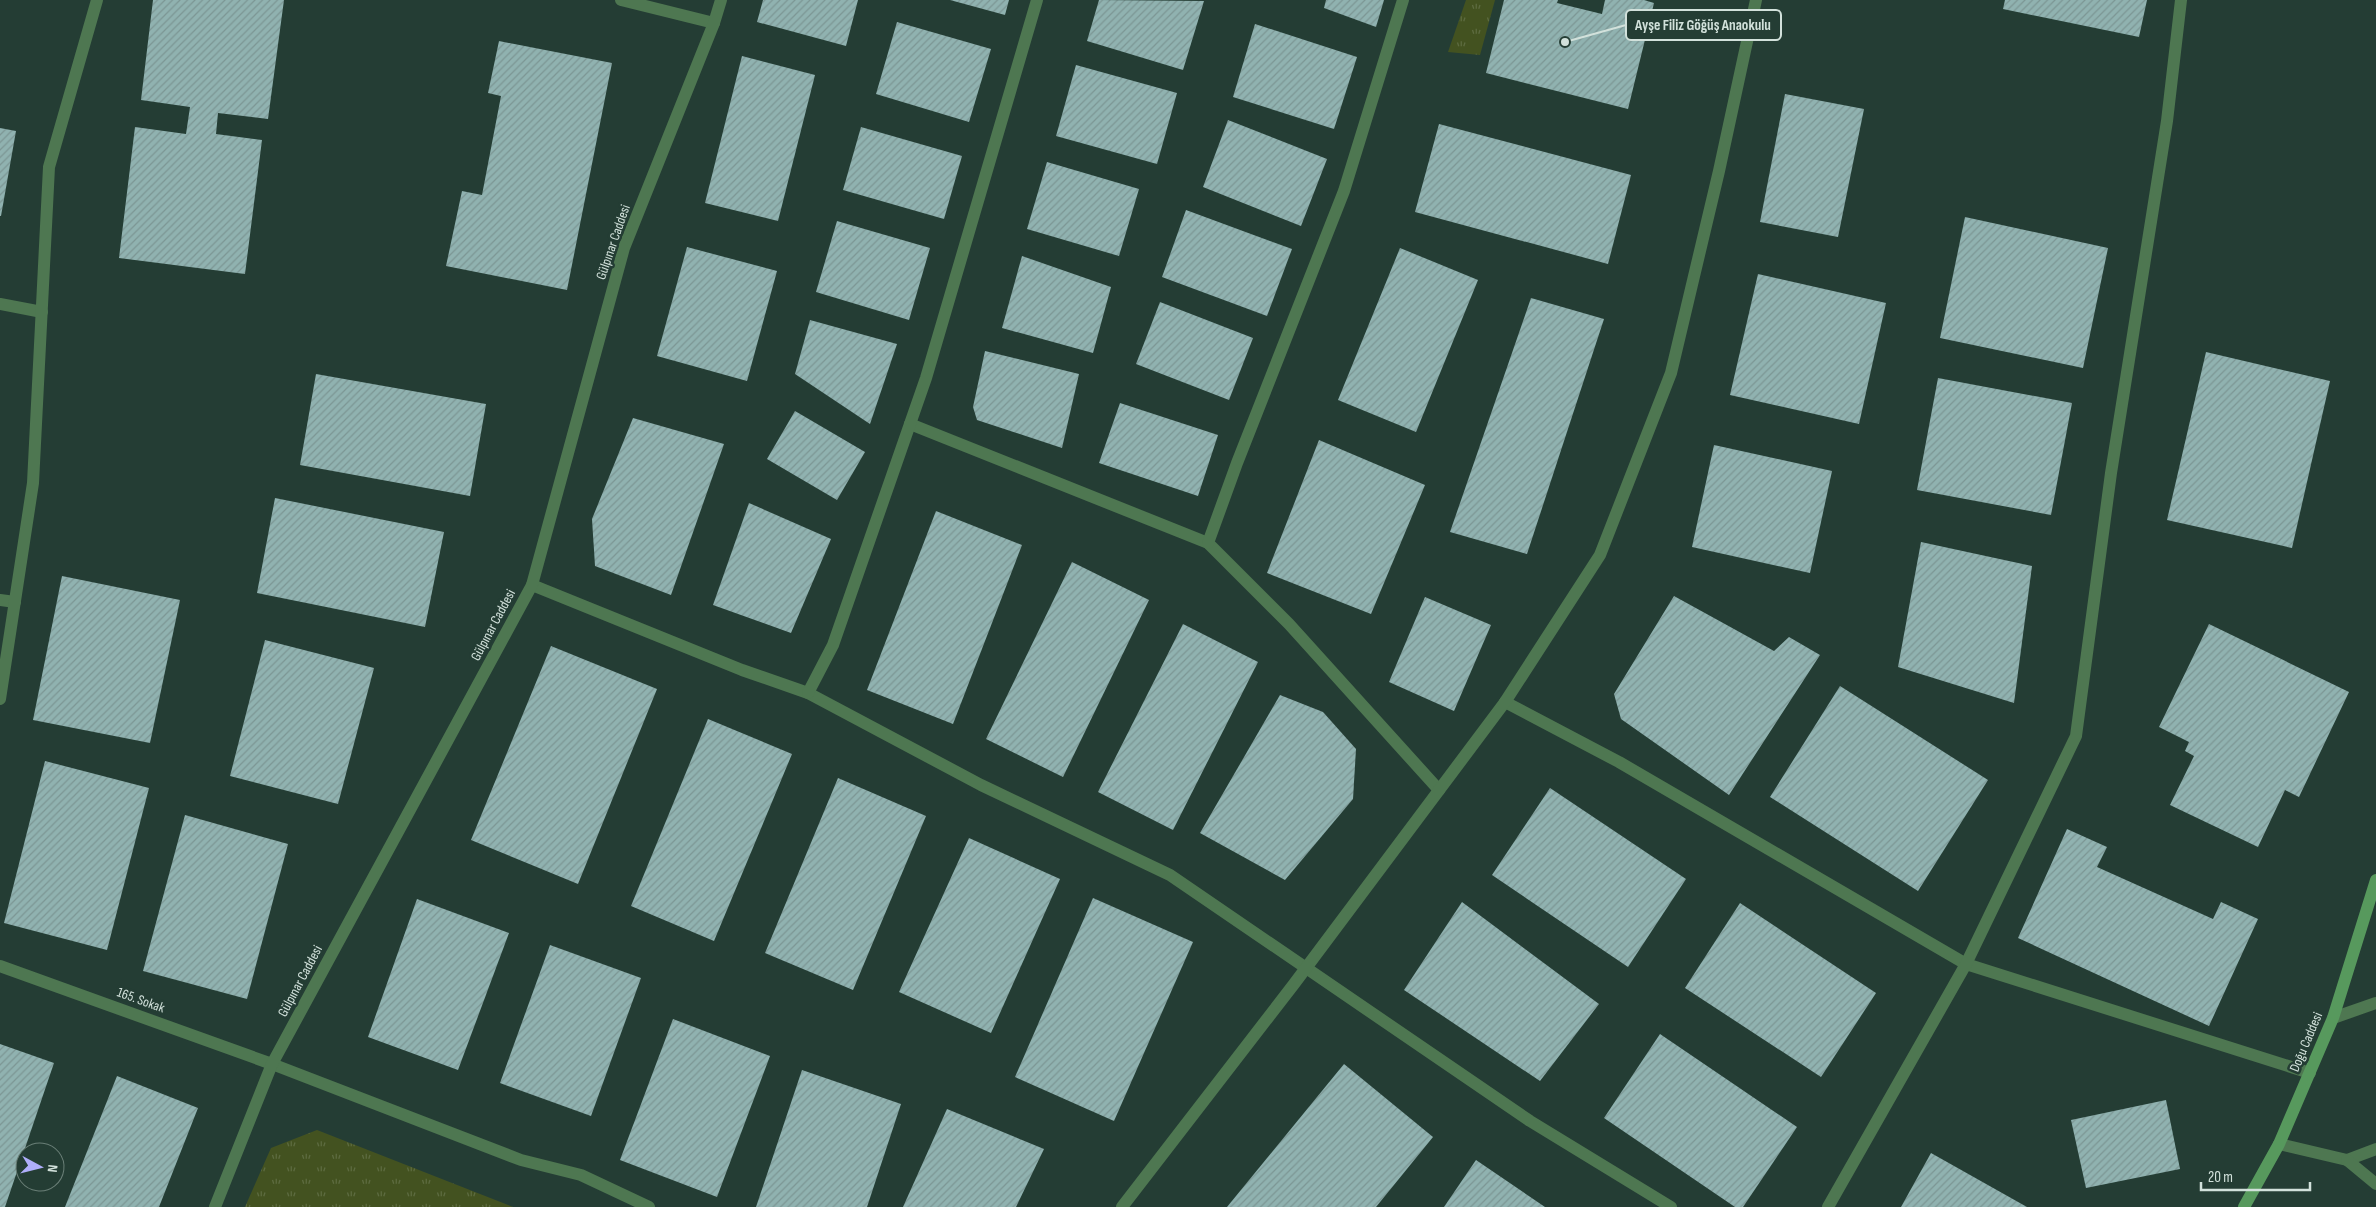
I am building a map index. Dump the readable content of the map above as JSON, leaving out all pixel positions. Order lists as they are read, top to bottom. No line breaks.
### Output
{"streets":{"street":["Gülpınar Caddesi","165. Sokak","Doğu Caddesi"]},"crossings":[["Gülpınar Caddesi","165. Sokak"]],"places":["Ayşe Filiz Göğüş Anaokulu"],"scale_bar":"20 m","north":"right"}
